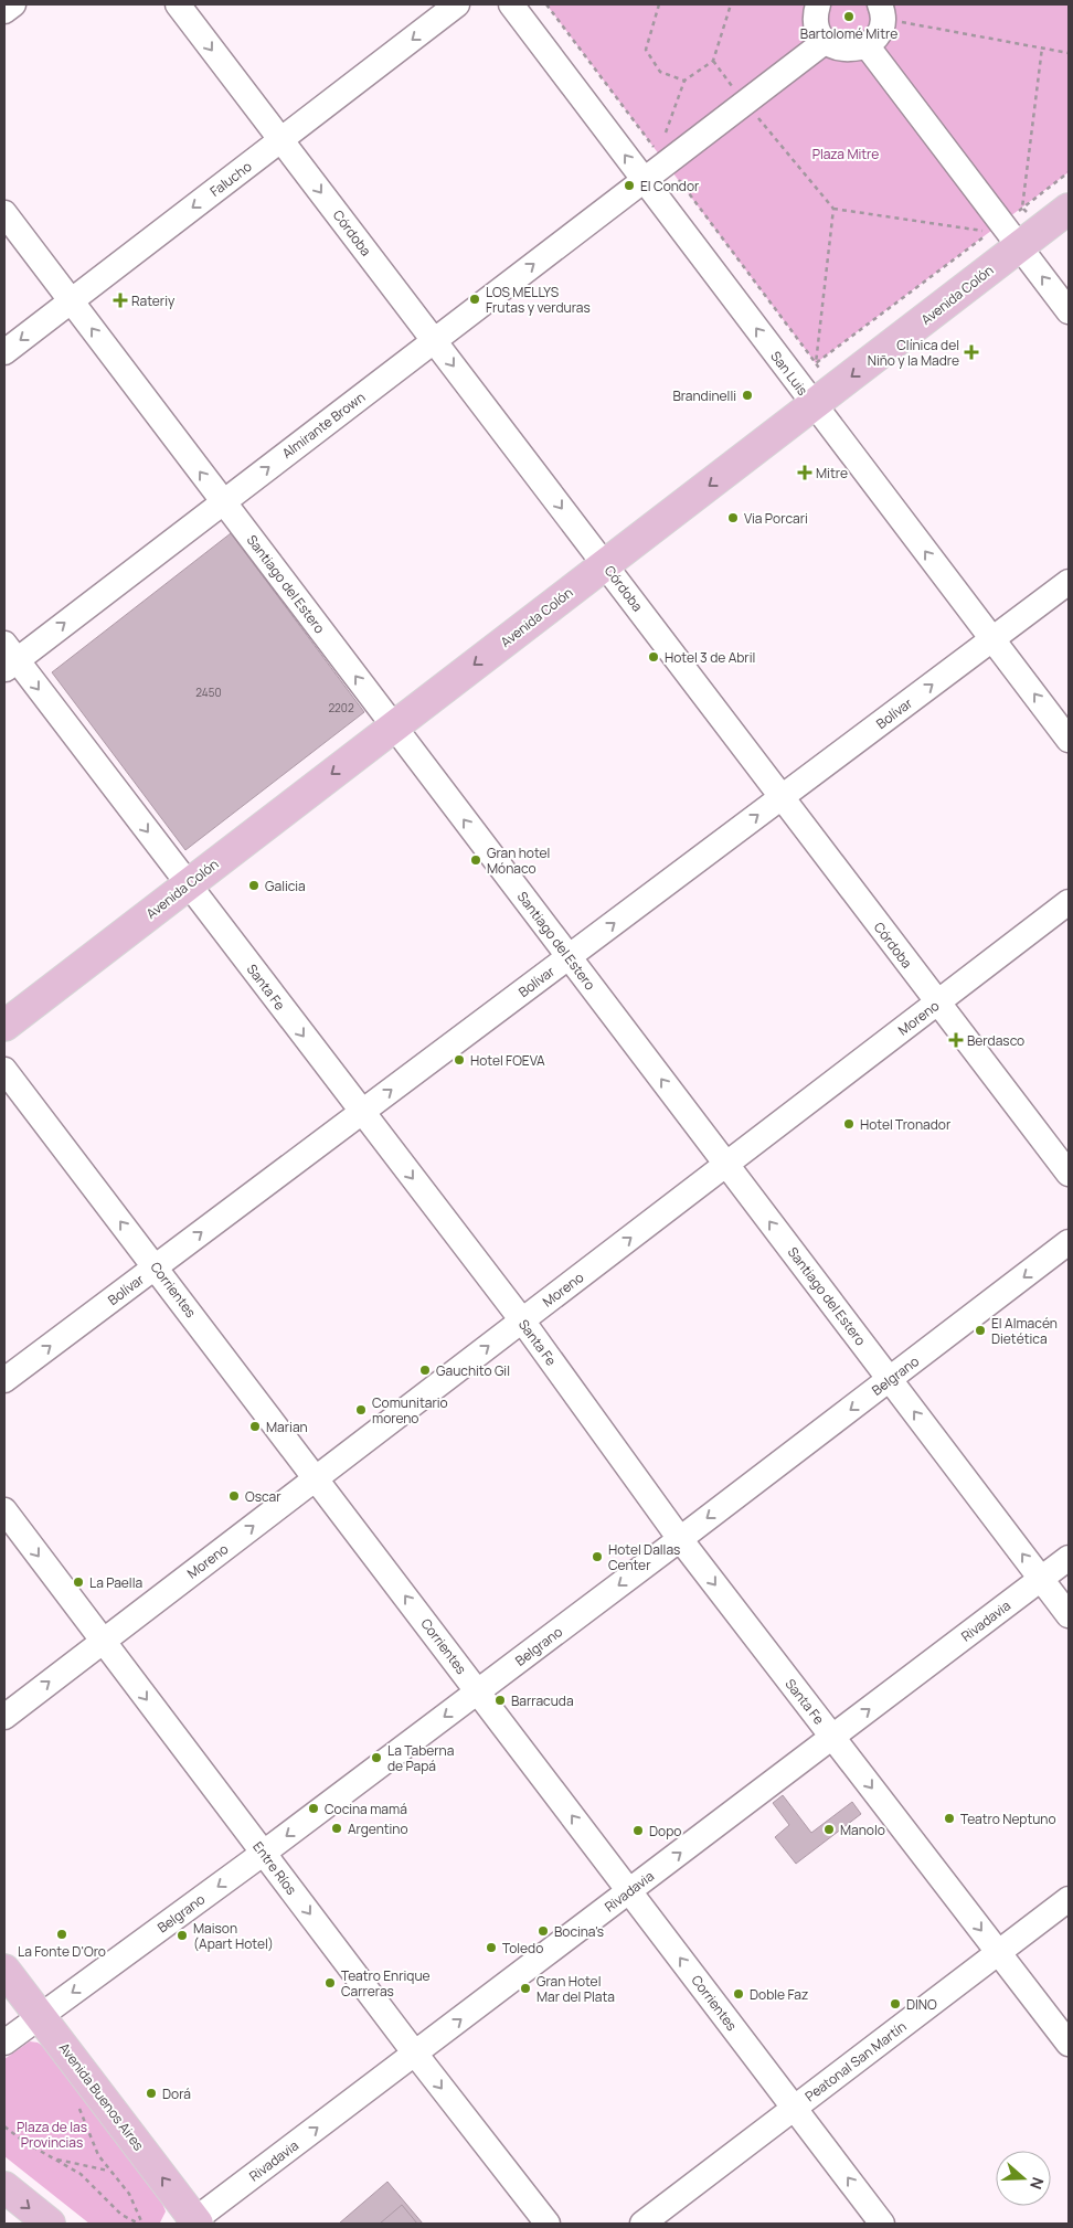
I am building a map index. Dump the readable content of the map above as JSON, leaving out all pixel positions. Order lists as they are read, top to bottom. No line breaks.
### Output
{"streets":{"main road":["Avenida Colón","Avenida Buenos Aires"],"street":["Falucho","Córdoba","San Luis","Almirante Brown","Santiago del Estero","Bolívar","Santa Fe","Moreno","Corrientes","Belgrano","Rivadavia","Entre Ríos","Peatonal San Martín"]},"crossings":[["Falucho","Córdoba"],["Falucho","Santiago del Estero"],["Córdoba","Avenida Colón"],["Córdoba","Almirante Brown"],["Córdoba","Bolívar"],["Córdoba","Moreno"],["Avenida Colón","San Luis"],["Avenida Colón","Santiago del Estero"],["Avenida Colón","Santa Fe"],["San Luis","Almirante Brown"],["San Luis","Bolívar"],["Almirante Brown","Santiago del Estero"],["Almirante Brown","Santa Fe"],["Santiago del Estero","Bolívar"],["Santiago del Estero","Moreno"],["Santiago del Estero","Belgrano"],["Santiago del Estero","Rivadavia"],["Bolívar","Santa Fe"],["Bolívar","Corrientes"],["Santa Fe","Moreno"],["Santa Fe","Belgrano"],["Santa Fe","Rivadavia"],["Santa Fe","Peatonal San Martín"],["Moreno","Corrientes"],["Moreno","Entre Ríos"],["Corrientes","Belgrano"],["Corrientes","Rivadavia"],["Corrientes","Peatonal San Martín"],["Belgrano","Entre Ríos"],["Belgrano","Avenida Buenos Aires"],["Rivadavia","Entre Ríos"],["Rivadavia","Avenida Buenos Aires"]],"one_way":["Falucho","Córdoba","Avenida Colón","San Luis","Almirante Brown","Santiago del Estero","Bolívar","Santa Fe","Moreno","Corrientes","Belgrano","Rivadavia","Entre Ríos","Avenida Buenos Aires"],"parks":["Plaza Mitre","Plaza de las Provincias"],"places":{"other":["Bartolomé Mitre","El Condor","LOS MELLYS Frutas y verduras","Brandinelli","Via Porcari","Hotel 3 de Abril","Gran hotel Mónaco","Galicia","Hotel FOEVA","Hotel Tronador","El Almacén Dietética","Gauchito Gil","Comunitario moreno","Marian","Oscar","Hotel Dallas Center","La Paella","Barracuda","La Taberna de Papá","Cocina mamá","Teatro Neptuno","Argentino","Manolo","Dopo","Bocina's","La Fonte D'Oro","Maison (Apart Hotel)","Toledo","Teatro Enrique Carreras","Gran Hotel Mar del Plata","Doble Faz","DINO","Dorá"],"health":["Rateriy","Clínica del Niño y la Madre","Mitre","Berdasco"]},"house_numbers":["2450","2202"],"north":"right"}
